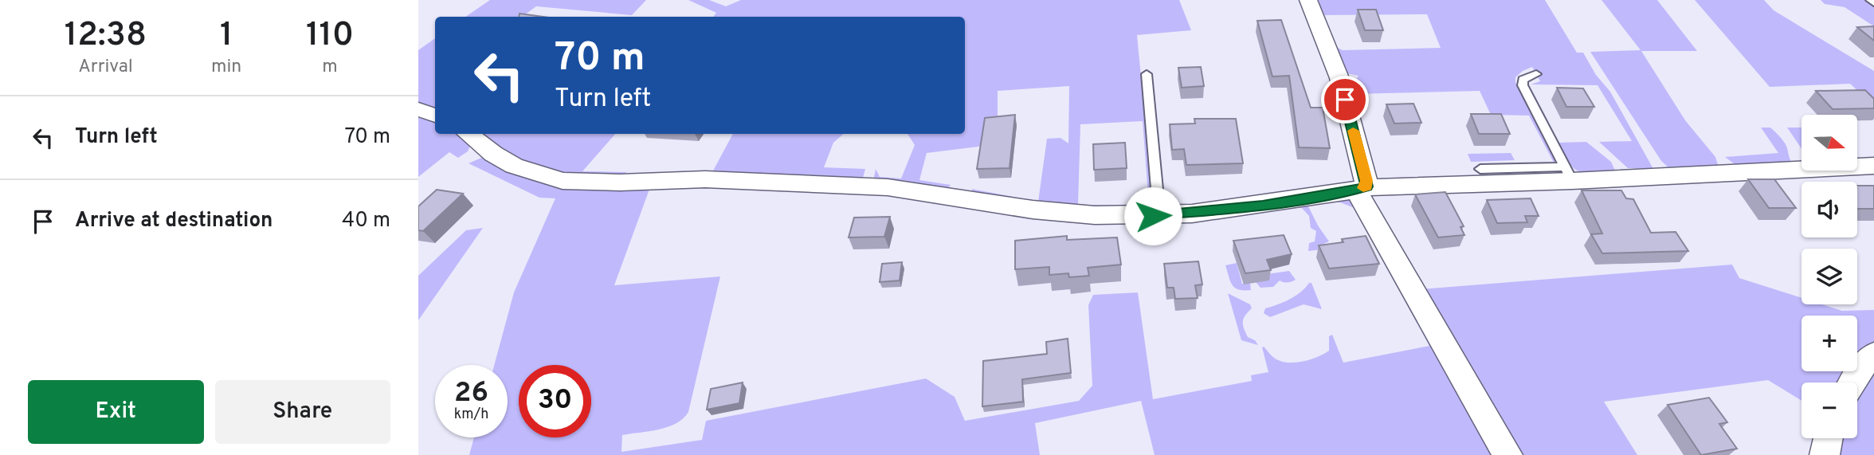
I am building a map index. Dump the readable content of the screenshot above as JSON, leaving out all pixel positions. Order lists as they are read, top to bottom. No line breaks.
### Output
{"north":"right","page":{"eta":["12:38","Arrival","1","min","110","m"],"turn":["70 m","Turn left"],"list":[{"name":"Turn left","value":"70 m"},{"name":"Arrive at destination","value":"40 m"}],"map_buttons":["+","−"],"speed":"26 km/h","limit":"30","buttons":["Exit","Share"]}}
